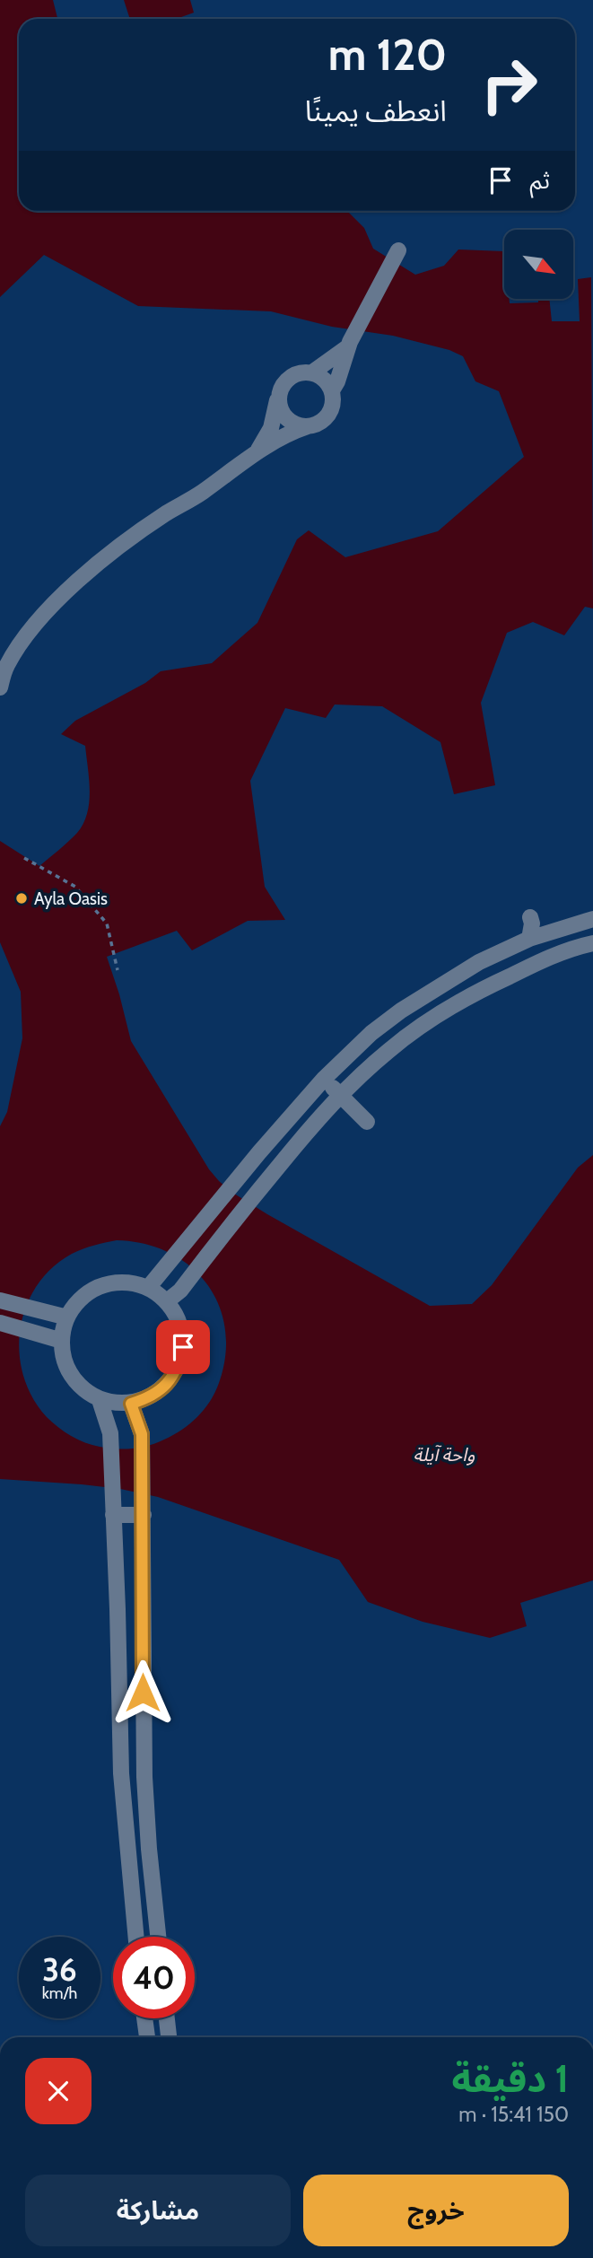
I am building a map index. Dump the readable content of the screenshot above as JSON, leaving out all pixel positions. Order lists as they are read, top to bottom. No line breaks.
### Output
{"water":["واحة آيلة"],"places":["Ayla Oasis"],"north":"bottom right","page":{"turn":["120 m","انعطف يمينًا"],"then":"ثم","speed":"36 km/h","limit":"40","heading":["1 دقيقة","150 m · 15:41"],"buttons":["خروج","مشاركة"]}}
